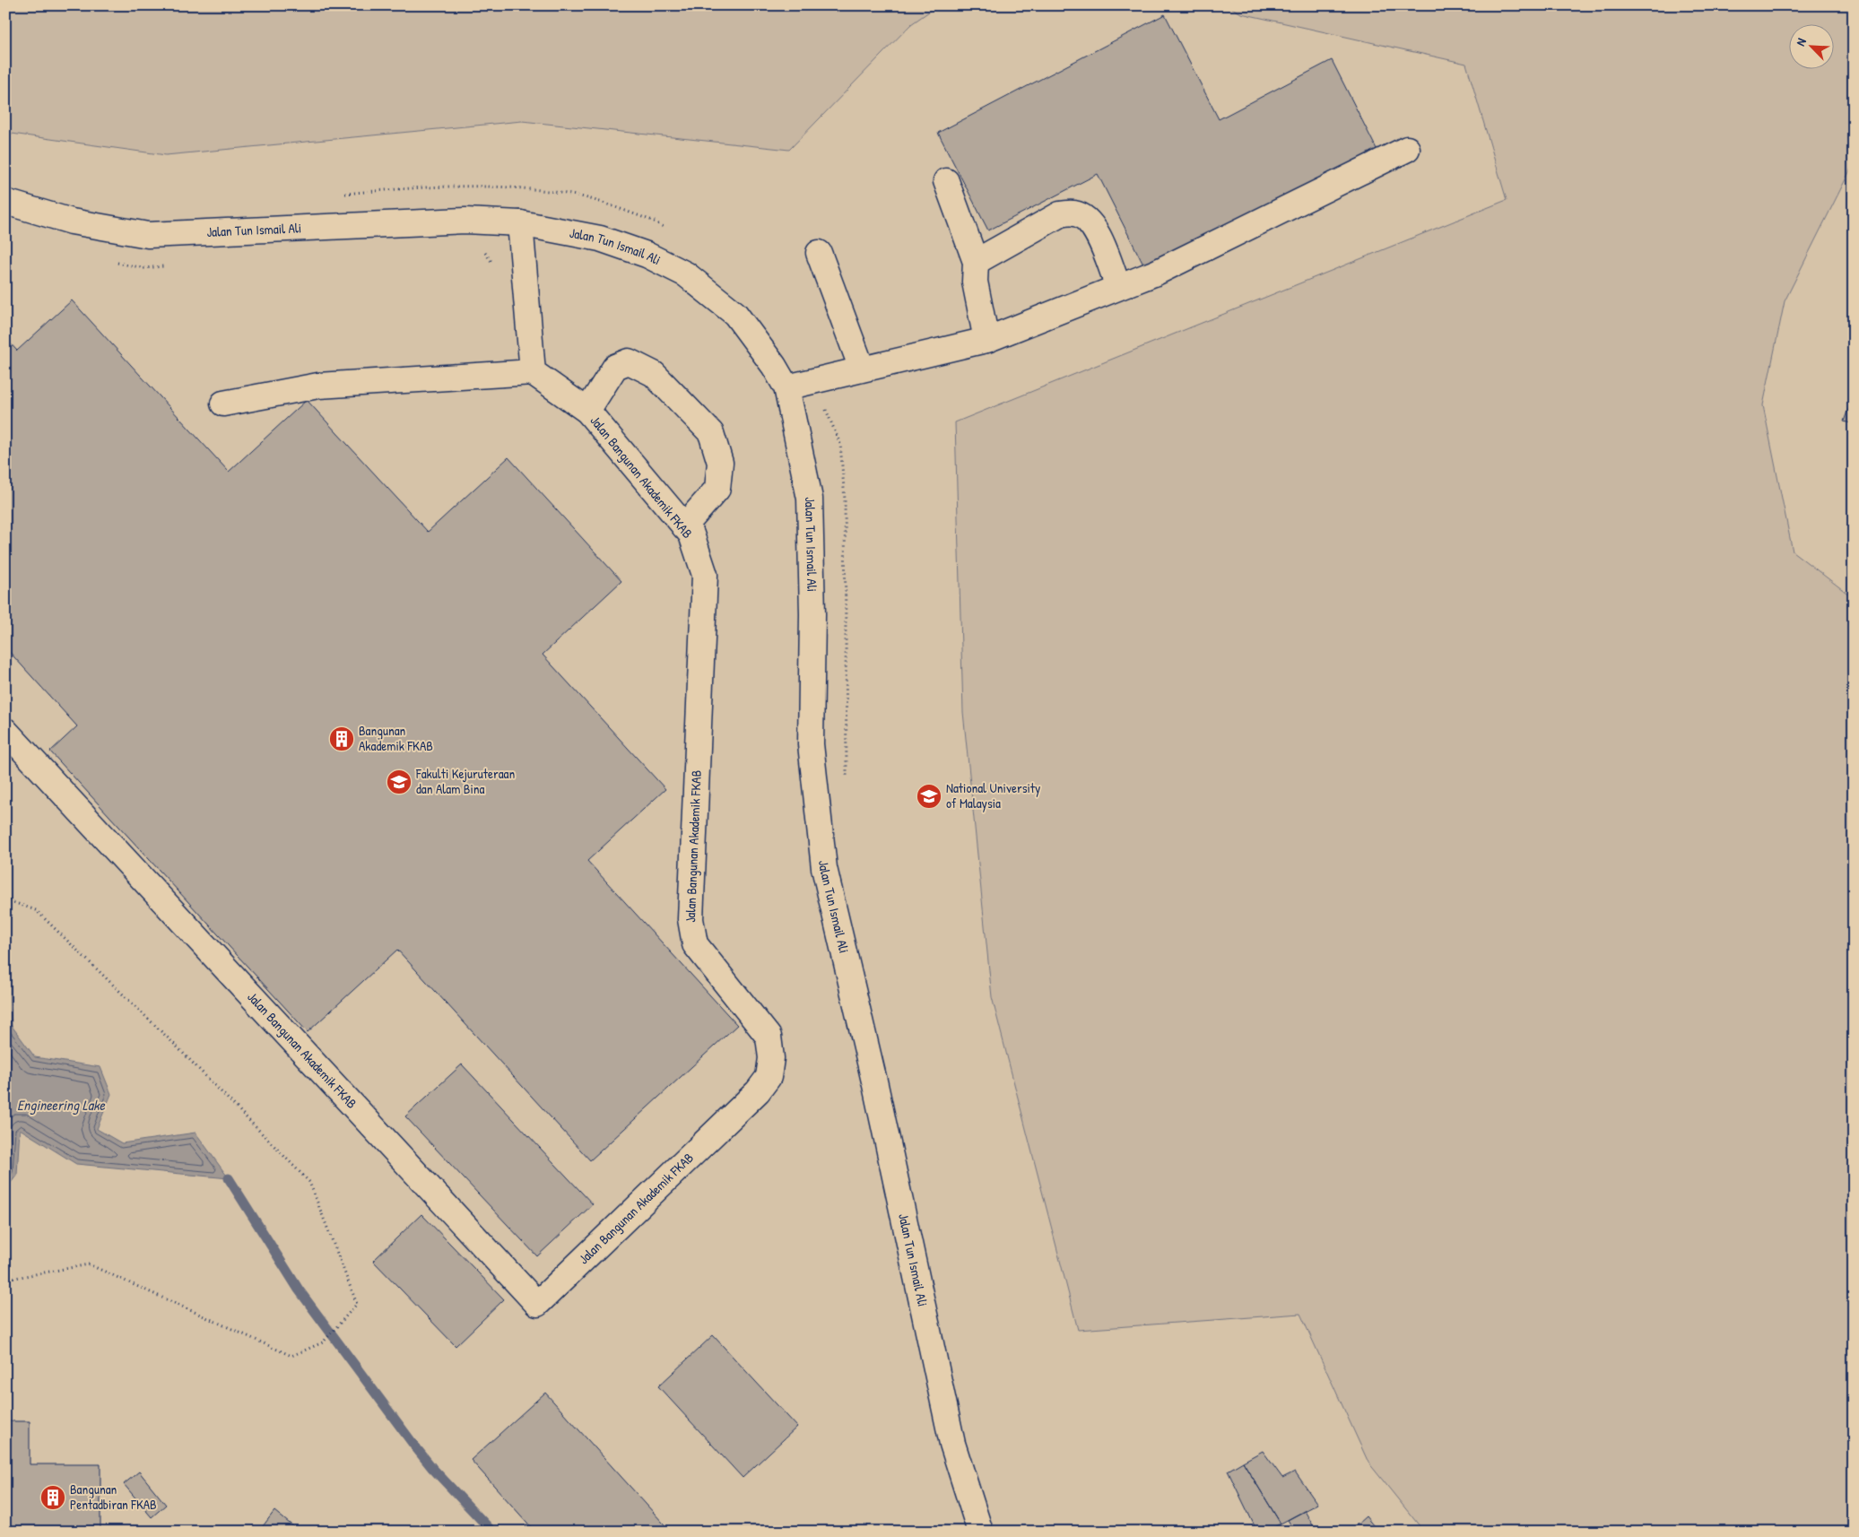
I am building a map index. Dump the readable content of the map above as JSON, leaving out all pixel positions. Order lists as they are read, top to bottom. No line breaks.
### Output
{"streets":{"street":["Jalan Tun Ismail Ali","Jalan Bangunan Akademik FKAB"]},"water":["Engineering Lake"],"places":{"building":["Bangunan Akademik FKAB","Bangunan Pentadbiran FKAB"],"school or university":["Fakulti Kejuruteraan dan Alam Bina","National University of Malaysia"]},"north":"top left"}
